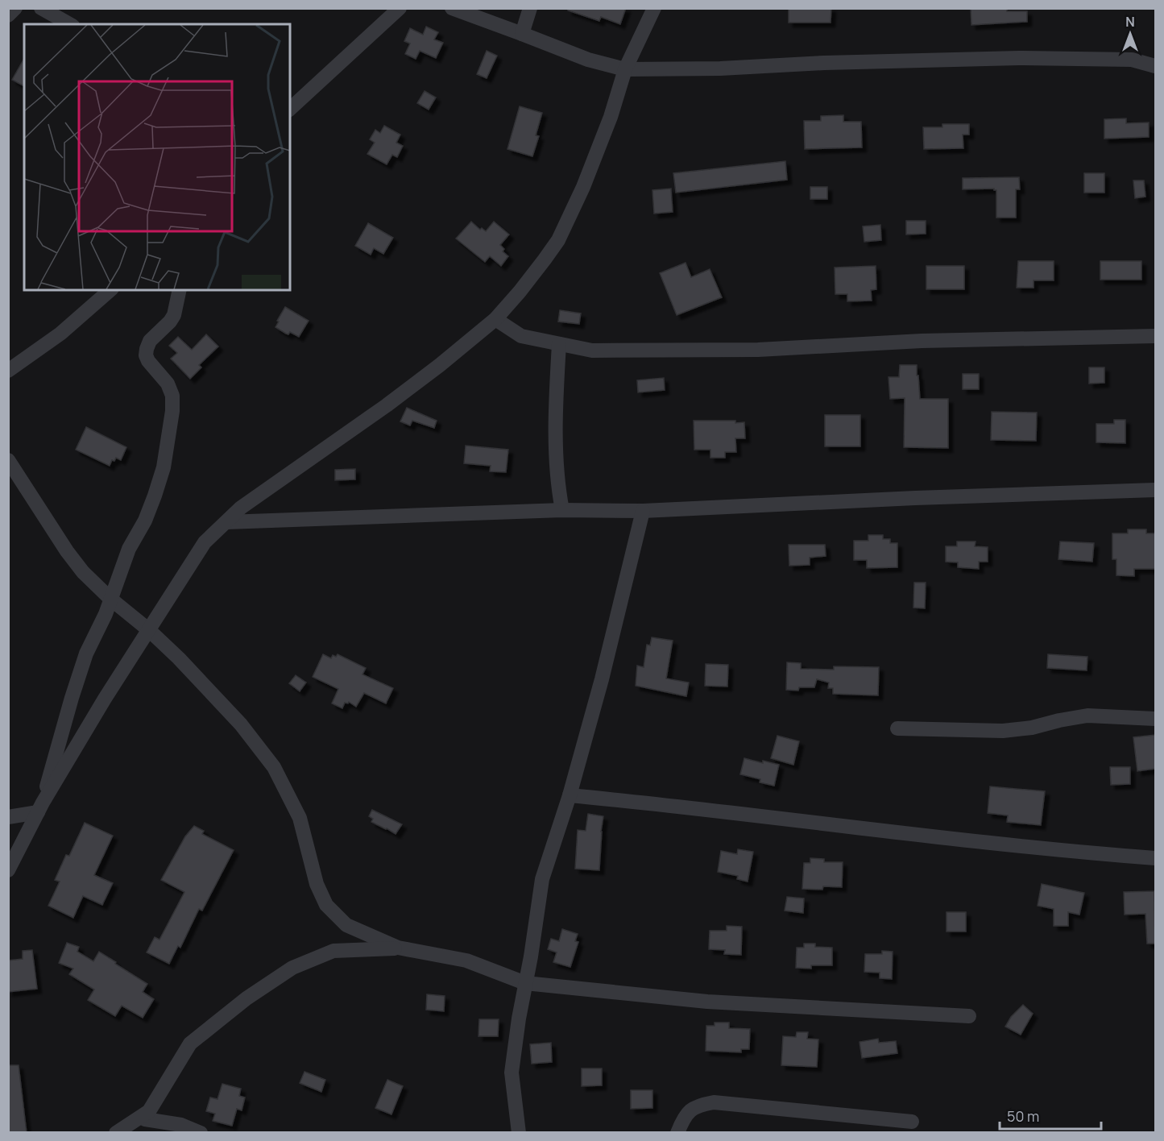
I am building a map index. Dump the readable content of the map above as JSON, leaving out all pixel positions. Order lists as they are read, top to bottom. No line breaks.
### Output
{"scale_bar":"50 m","north":"top"}
